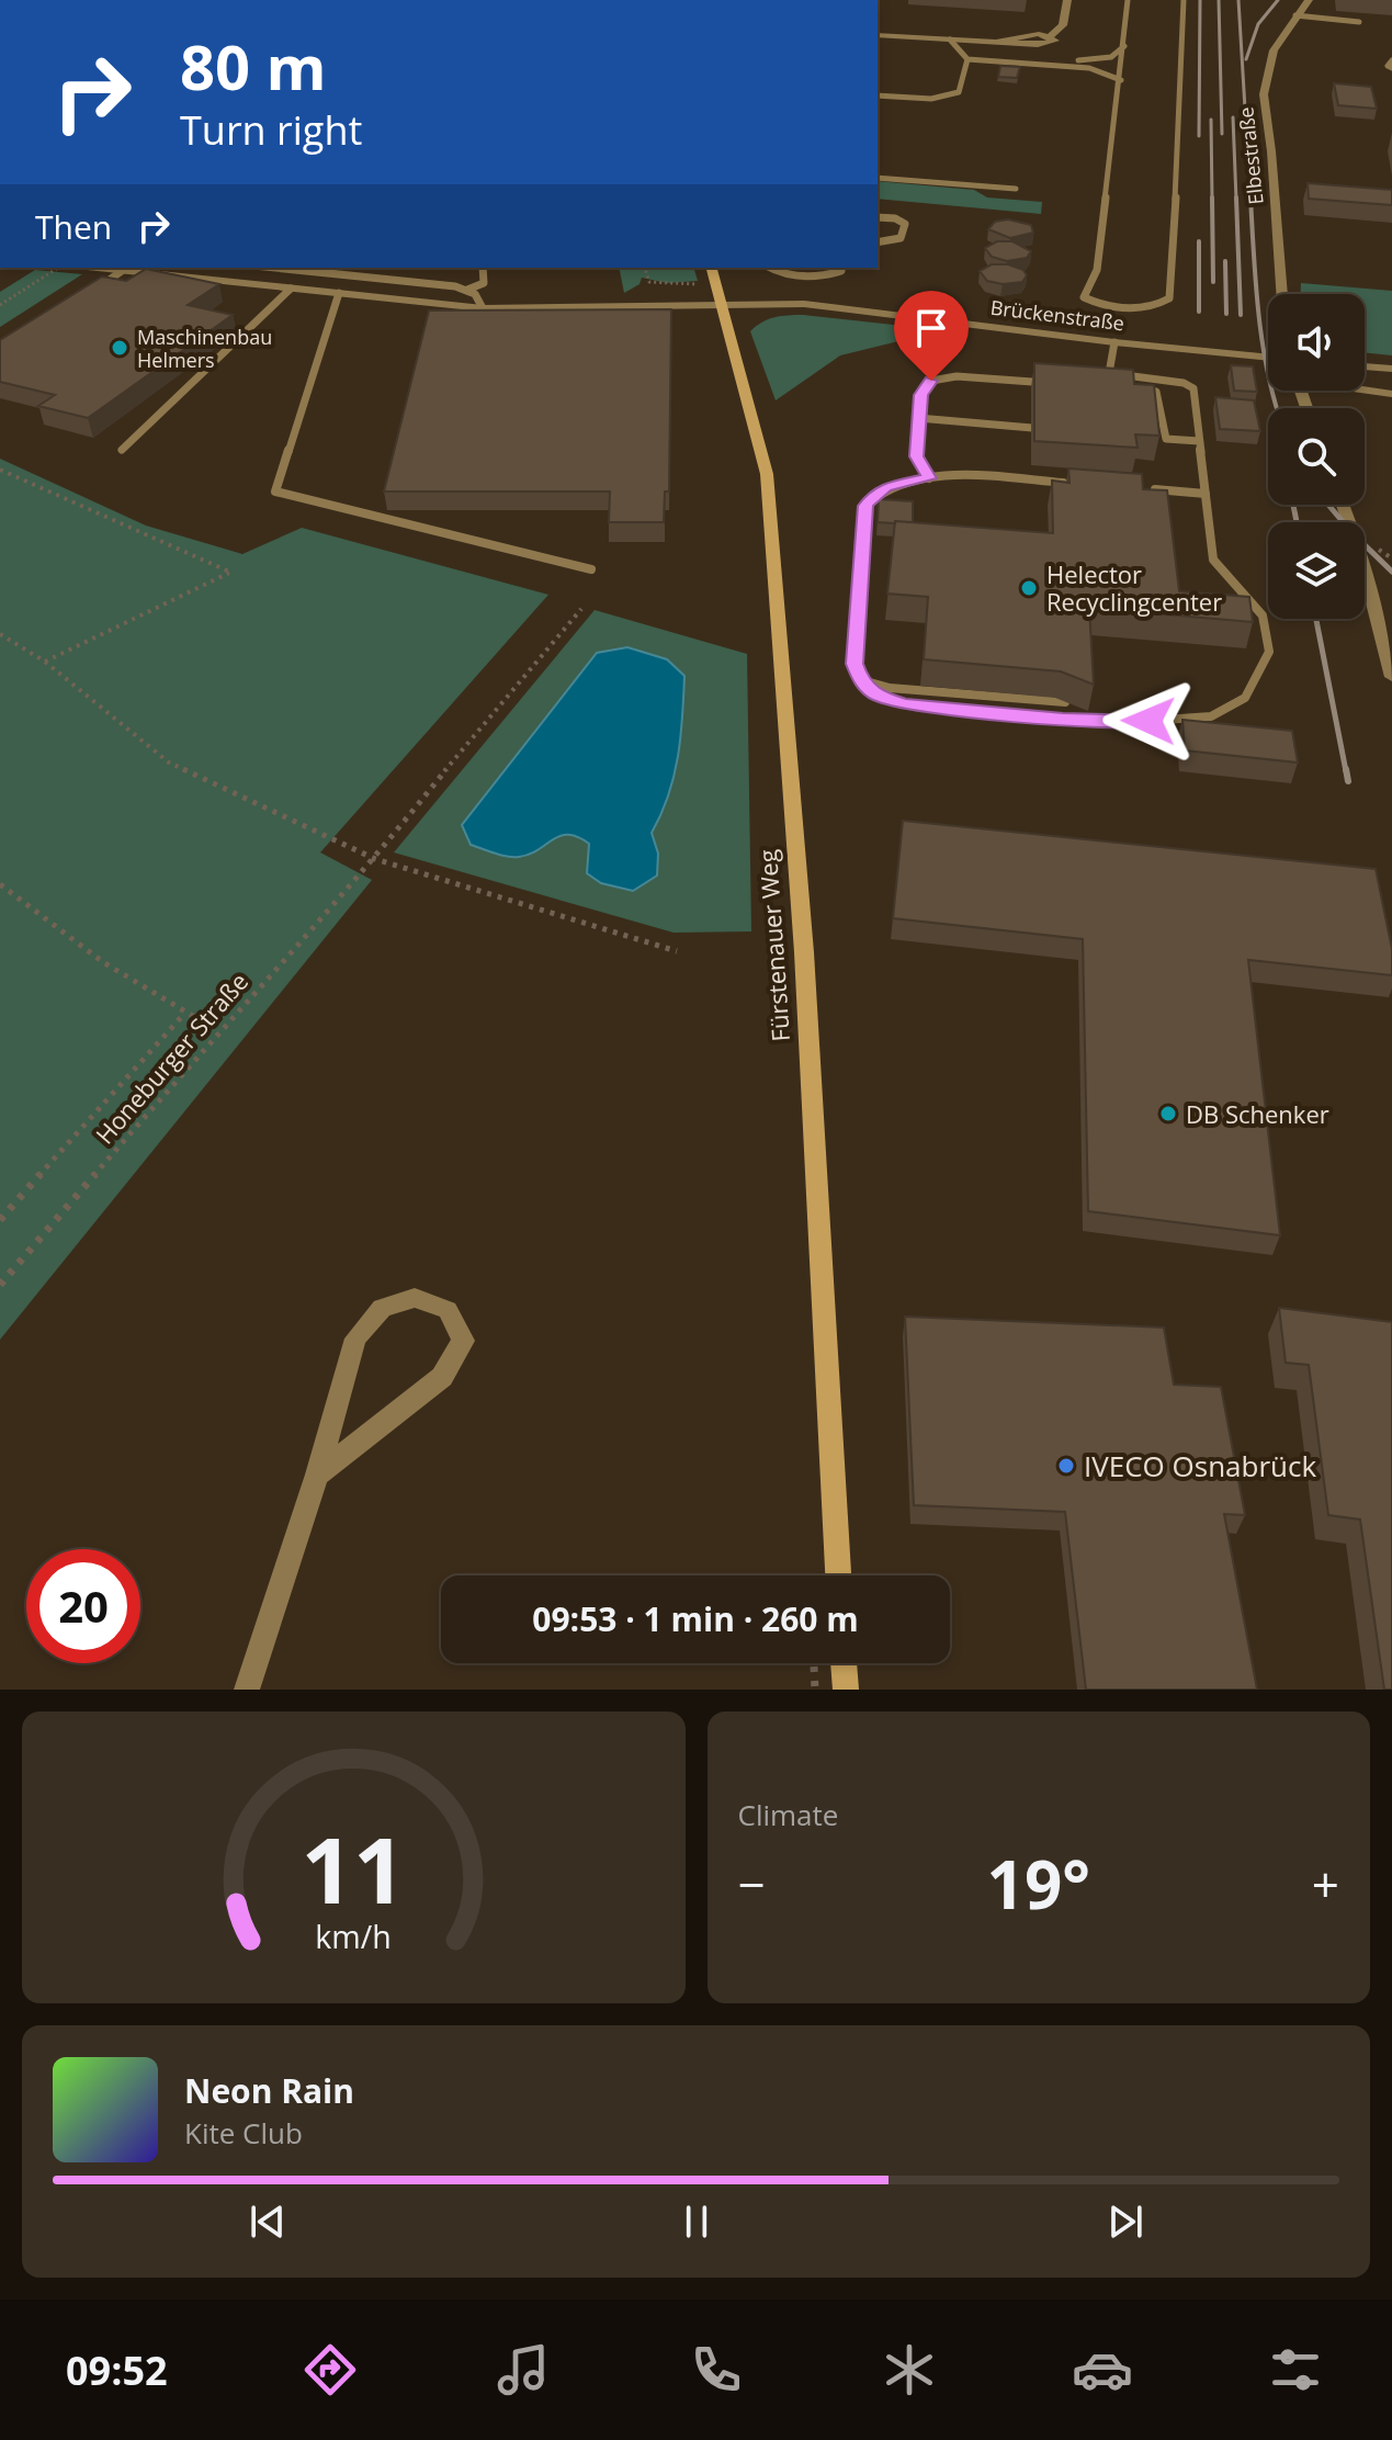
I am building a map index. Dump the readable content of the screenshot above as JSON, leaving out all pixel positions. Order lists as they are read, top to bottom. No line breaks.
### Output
{"streets":{"street":["Elbestraße","Brückenstraße","Fürstenauer Weg"],"path":["Honeburger Straße"]},"crossings":[["Brückenstraße","Fürstenauer Weg"]],"places":["Maschinenbau Helmers","Helector Recyclingcenter","DB Schenker","IVECO Osnabrück"],"page":{"turn":["80 m","Turn right"],"then":"Then","limit":"20","trip":"09:53 · 1 min · 260 m","tile":"Climate","heat":["−","19°","+"],"song":["Neon Rain","Kite Club"],"tabs":"09:52","gauge":["11","km/h"]}}
